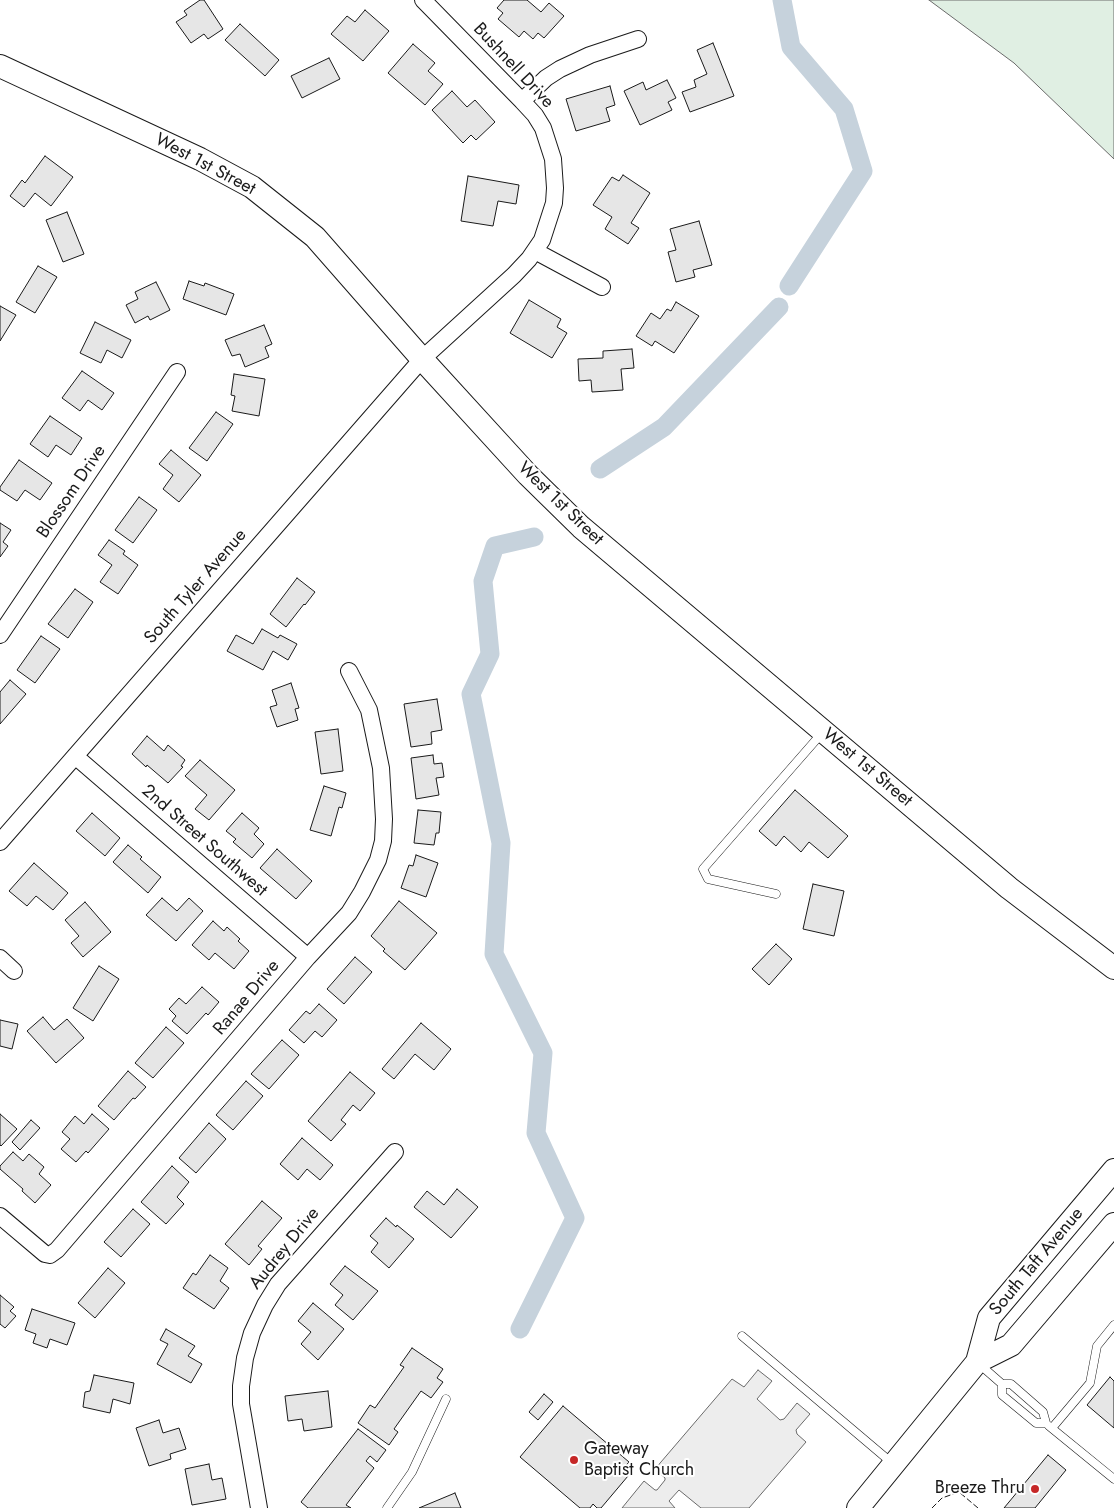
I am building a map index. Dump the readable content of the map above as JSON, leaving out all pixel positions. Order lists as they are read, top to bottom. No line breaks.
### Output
{"streets":{"main road":["West 1st Street","South Taft Avenue"],"street":["Bushnell Drive","Blossom Drive","South Tyler Avenue","2nd Street Southwest","Ranae Drive","Audrey Drive"]},"crossings":[["Bushnell Drive","West 1st Street"],["Bushnell Drive","South Tyler Avenue"],["West 1st Street","South Tyler Avenue"],["South Tyler Avenue","2nd Street Southwest"],["2nd Street Southwest","Ranae Drive"]],"places":["Gateway Baptist Church","Breeze Thru"]}
